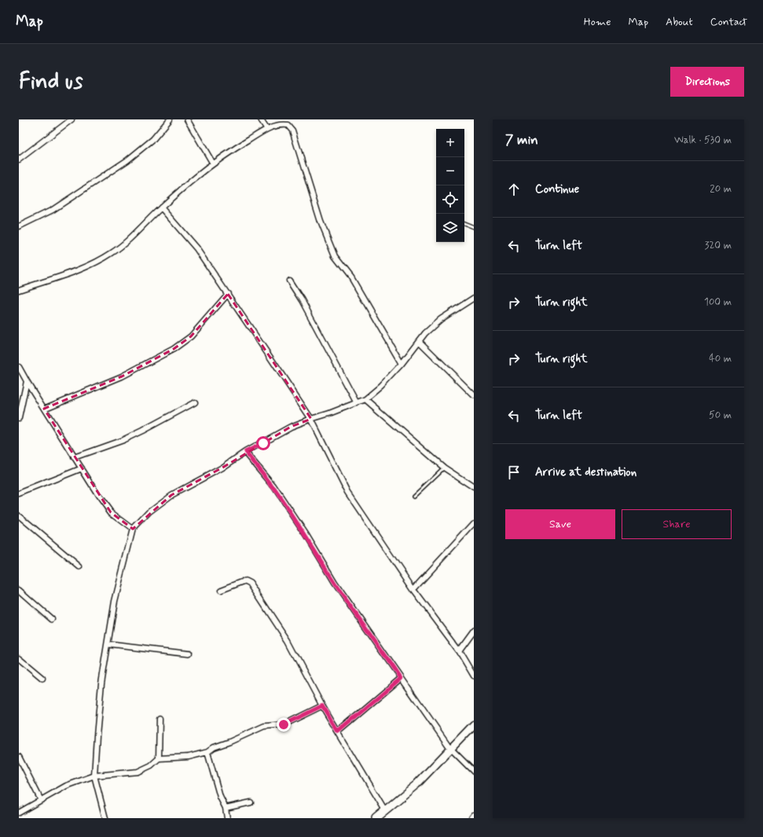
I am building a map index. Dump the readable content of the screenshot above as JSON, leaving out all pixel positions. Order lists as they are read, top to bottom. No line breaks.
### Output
{"page":{"header":"Map","nav":["Home","Map","About","Contact"],"buttons":["Directions",["Save","Share"]],"title":"Find us","heading":["7 min","Walk · 530 m"],"map_buttons":["+","−"],"list":[["Continue","20 m"],["Turn left","320 m"],["Turn right","100 m"],["Turn right","40 m"],["Turn left","50 m"],"Arrive at destination"]}}
